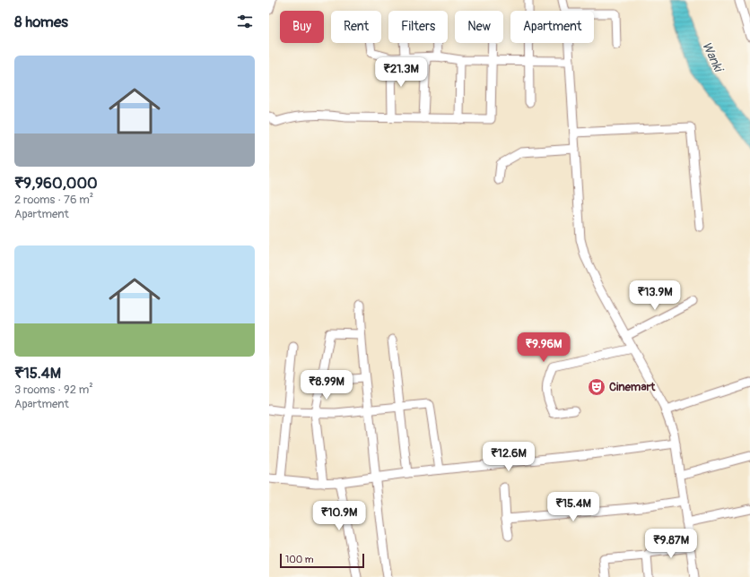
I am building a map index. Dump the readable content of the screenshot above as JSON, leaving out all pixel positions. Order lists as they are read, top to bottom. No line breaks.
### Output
{"water":["Wanki"],"places":{"theatre":["Cinemart"]},"scale_bar":"100 m","page":{"heading":"8 homes","chip":["Buy","Rent","Filters","New","Apartment"],"list":[{"name":"₹9,960,000","note":"2 rooms · 76 m² · Apartment"},{"name":"₹15.4M","note":"3 rooms · 92 m² · Apartment"}],"price":["₹21.3M","₹13.9M","₹9.96M","₹8.99M","₹12.6M","₹15.4M","₹10.9M","₹9.87M"],"scale":"100 m"}}
